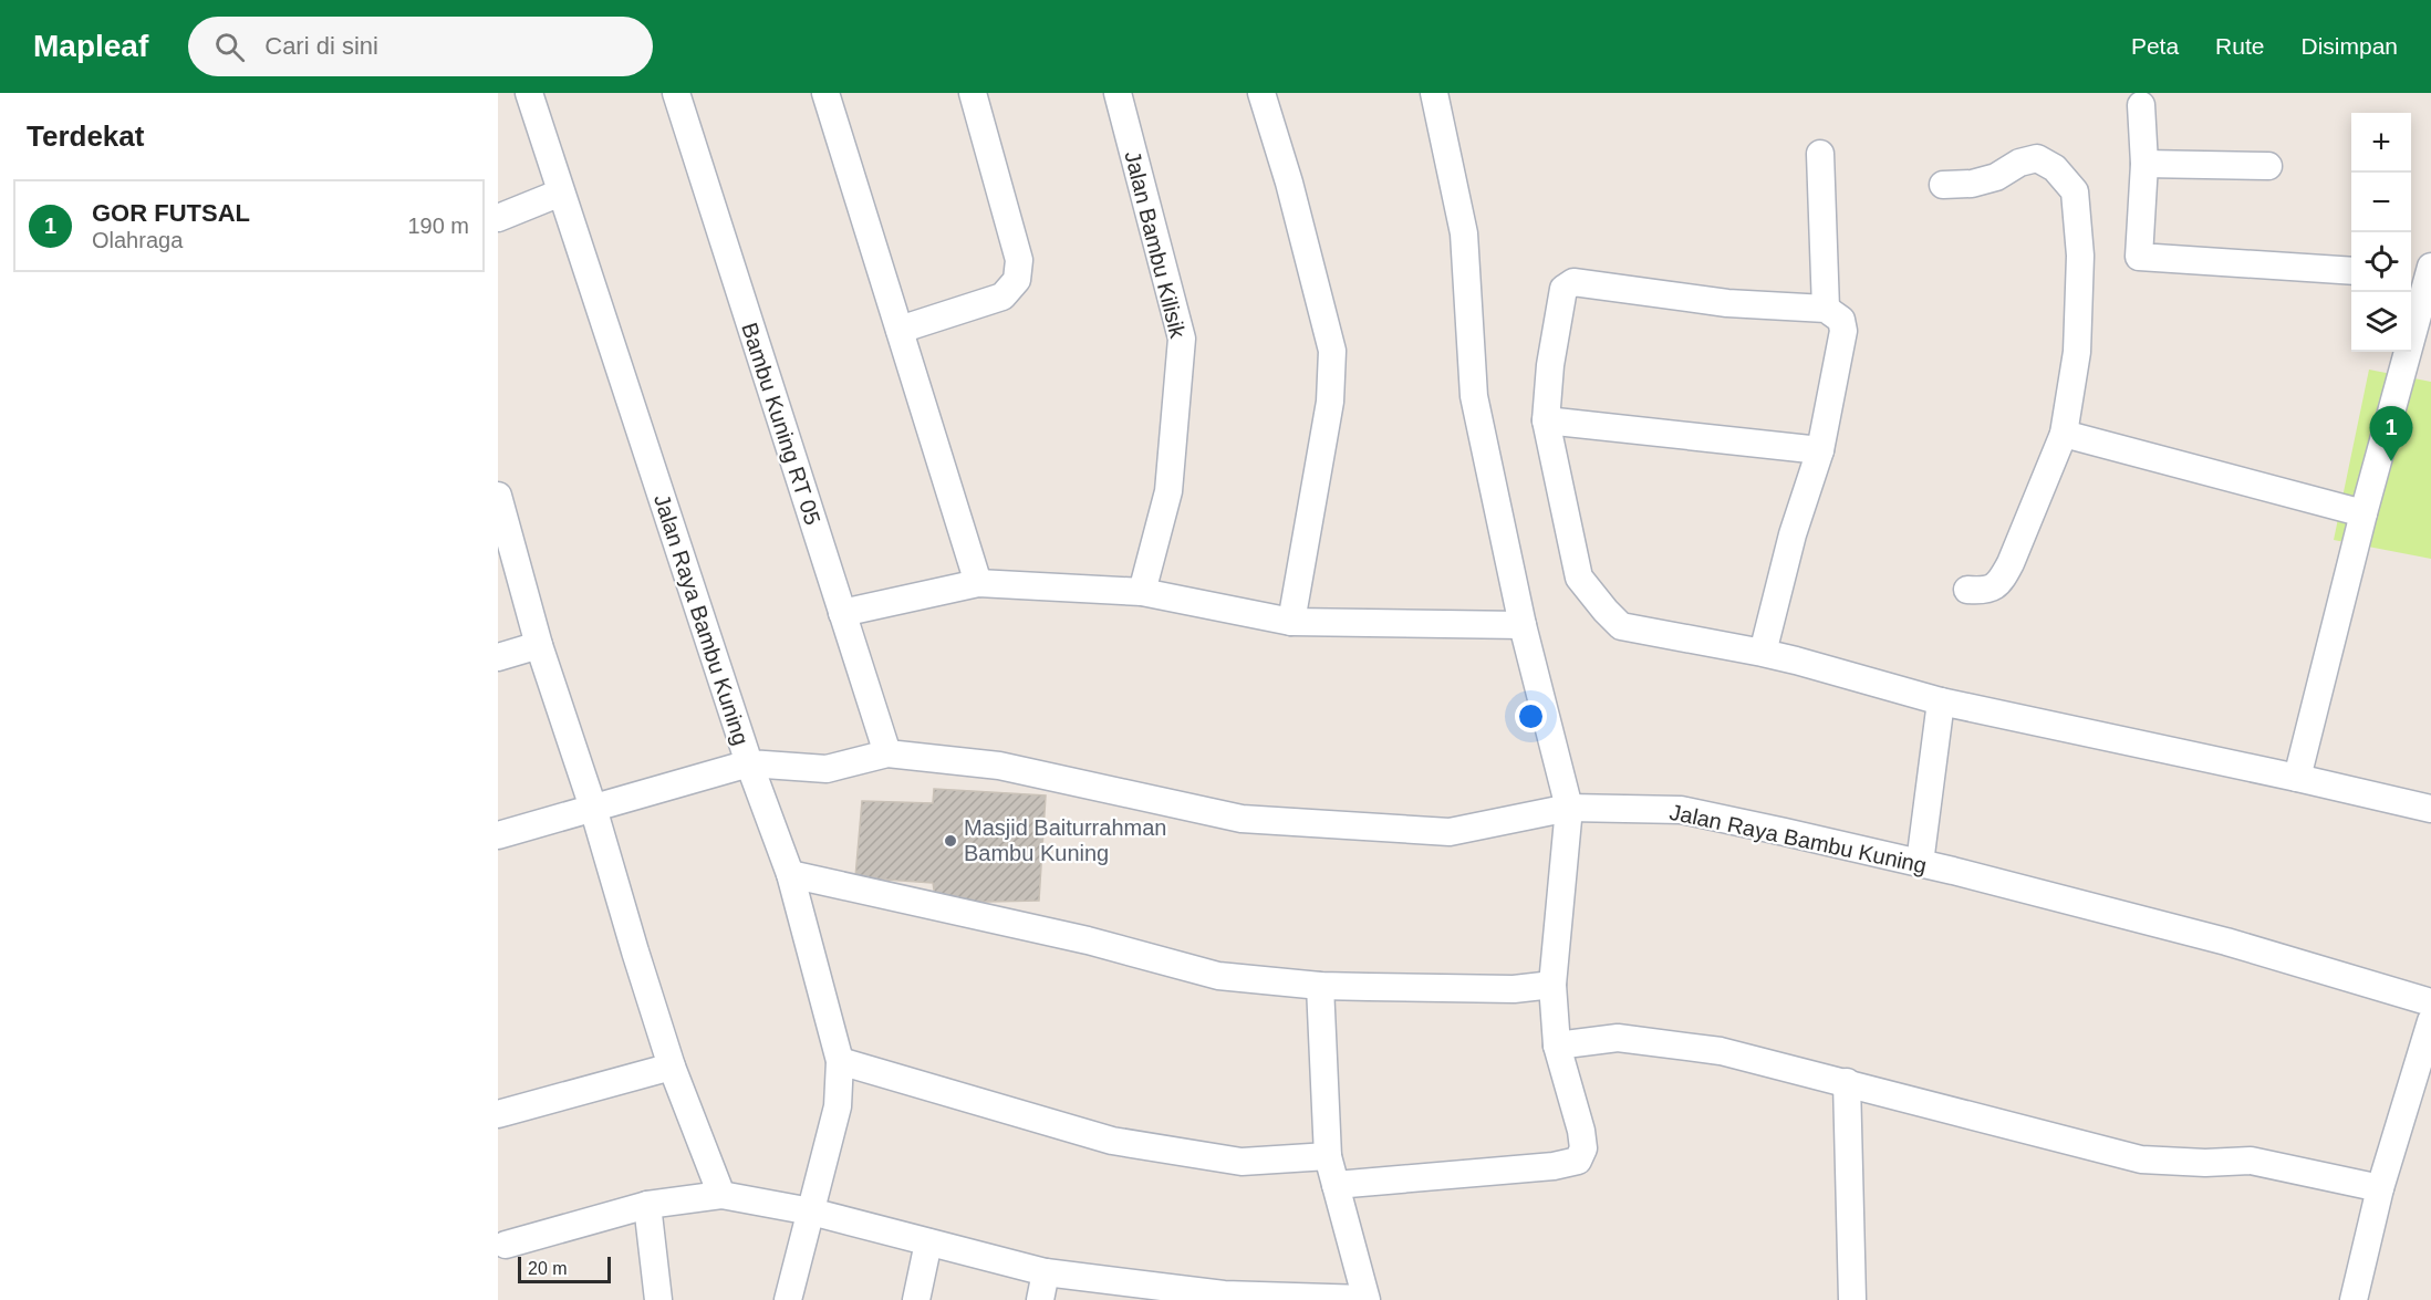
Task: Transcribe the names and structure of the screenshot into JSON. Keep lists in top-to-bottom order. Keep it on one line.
{"streets":{"street":["Jalan Bambu Kilisik","Bambu Kuning RT 05","Jalan Raya Bambu Kuning"]},"crossings":[["Bambu Kuning RT 05","Jalan Raya Bambu Kuning"]],"places":["Masjid Baiturrahman Bambu Kuning"],"scale_bar":"20 m","page":{"header":"Mapleaf","search":"Cari di sini","nav":["Peta","Rute","Disimpan"],"heading":"Terdekat","map_buttons":["+","−"],"list":[{"mark":"1","name":"GOR FUTSAL","note":"Olahraga","value":"190 m"}],"pins":"1","scale":"20 m"}}
